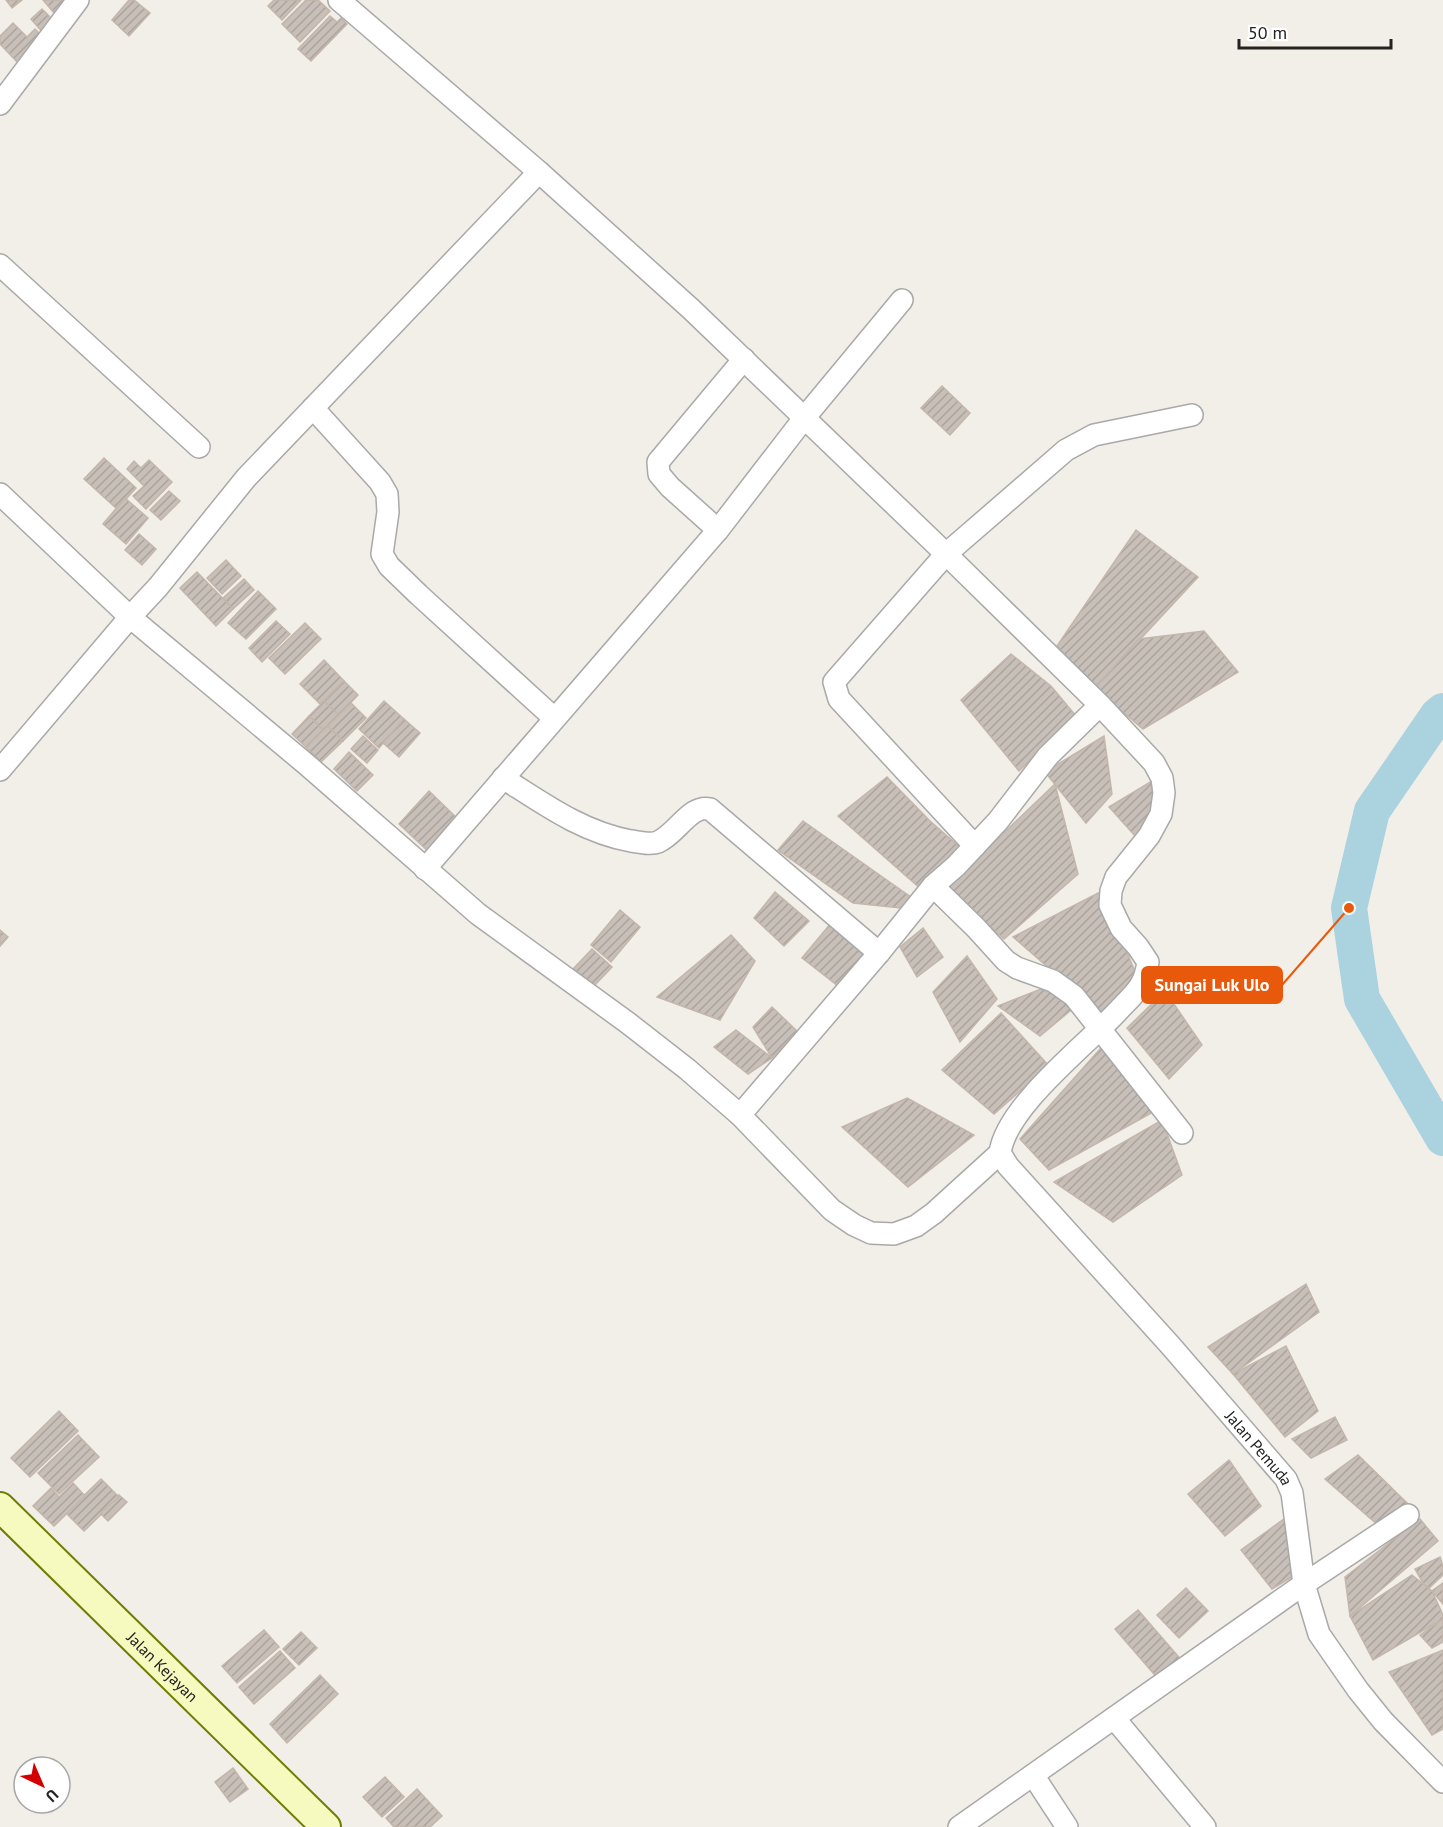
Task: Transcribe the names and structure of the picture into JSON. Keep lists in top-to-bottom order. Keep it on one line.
{"streets":{"main road":["Jalan Kejayan"],"street":["Jalan Pemuda"]},"places":["Sungai Luk Ulo"],"scale_bar":"50 m","north":"bottom right"}
